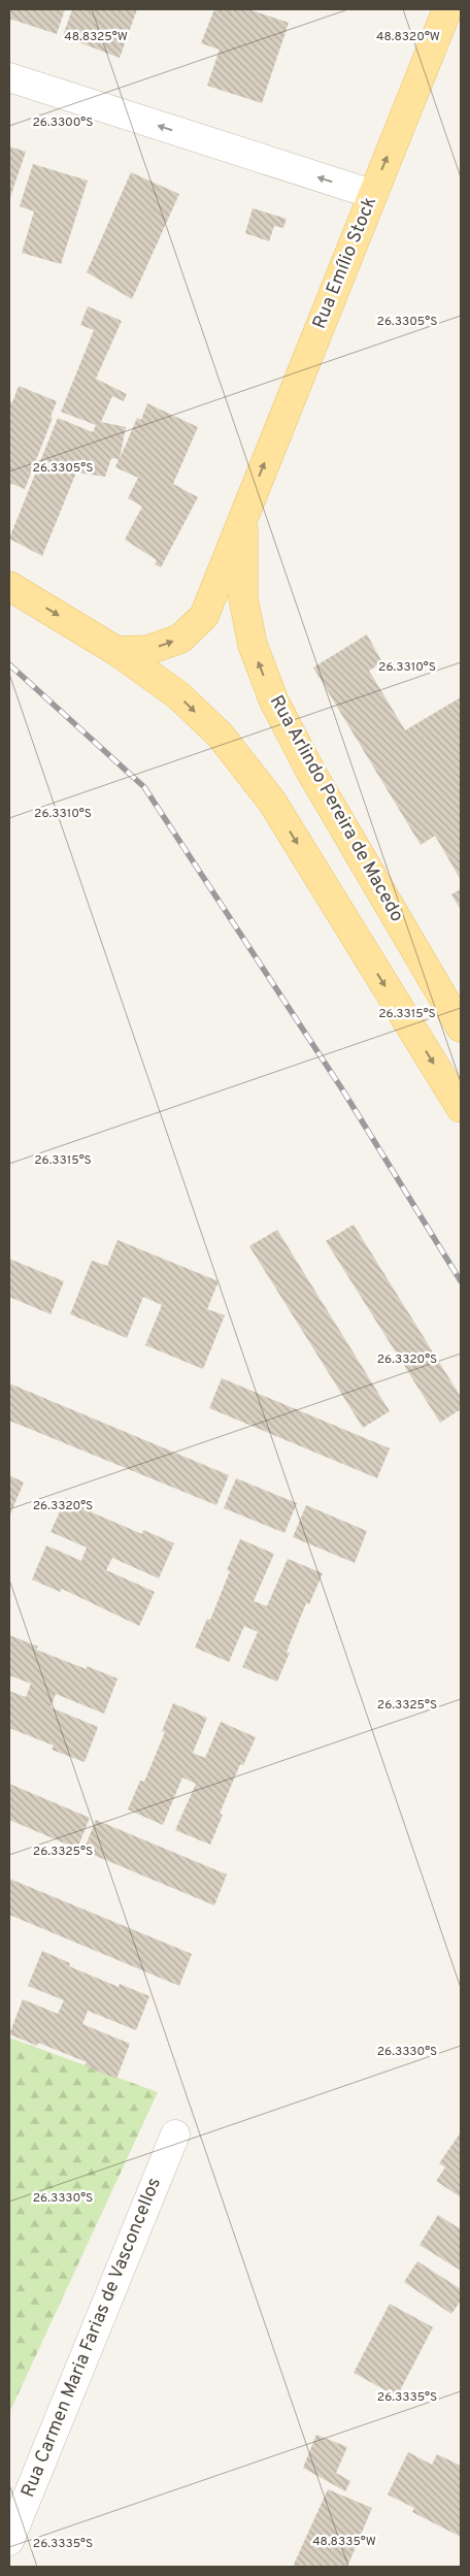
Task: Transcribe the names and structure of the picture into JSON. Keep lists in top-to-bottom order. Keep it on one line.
{"streets":{"main road":["Rua Emílio Stock","Rua Arlindo Pereira de Macedo"],"street":["Rua Carmen Maria Farias de Vasconcellos"]},"crossings":[["Rua Emílio Stock","Rua Arlindo Pereira de Macedo"]],"one_way":["Rua Emílio Stock"],"coordinates":["48.8320°W","48.8325°W","26.3300°S","26.3305°S","26.3310°S","26.3315°S","26.3320°S","26.3325°S","26.3330°S","26.3335°S","48.8335°W"]}
